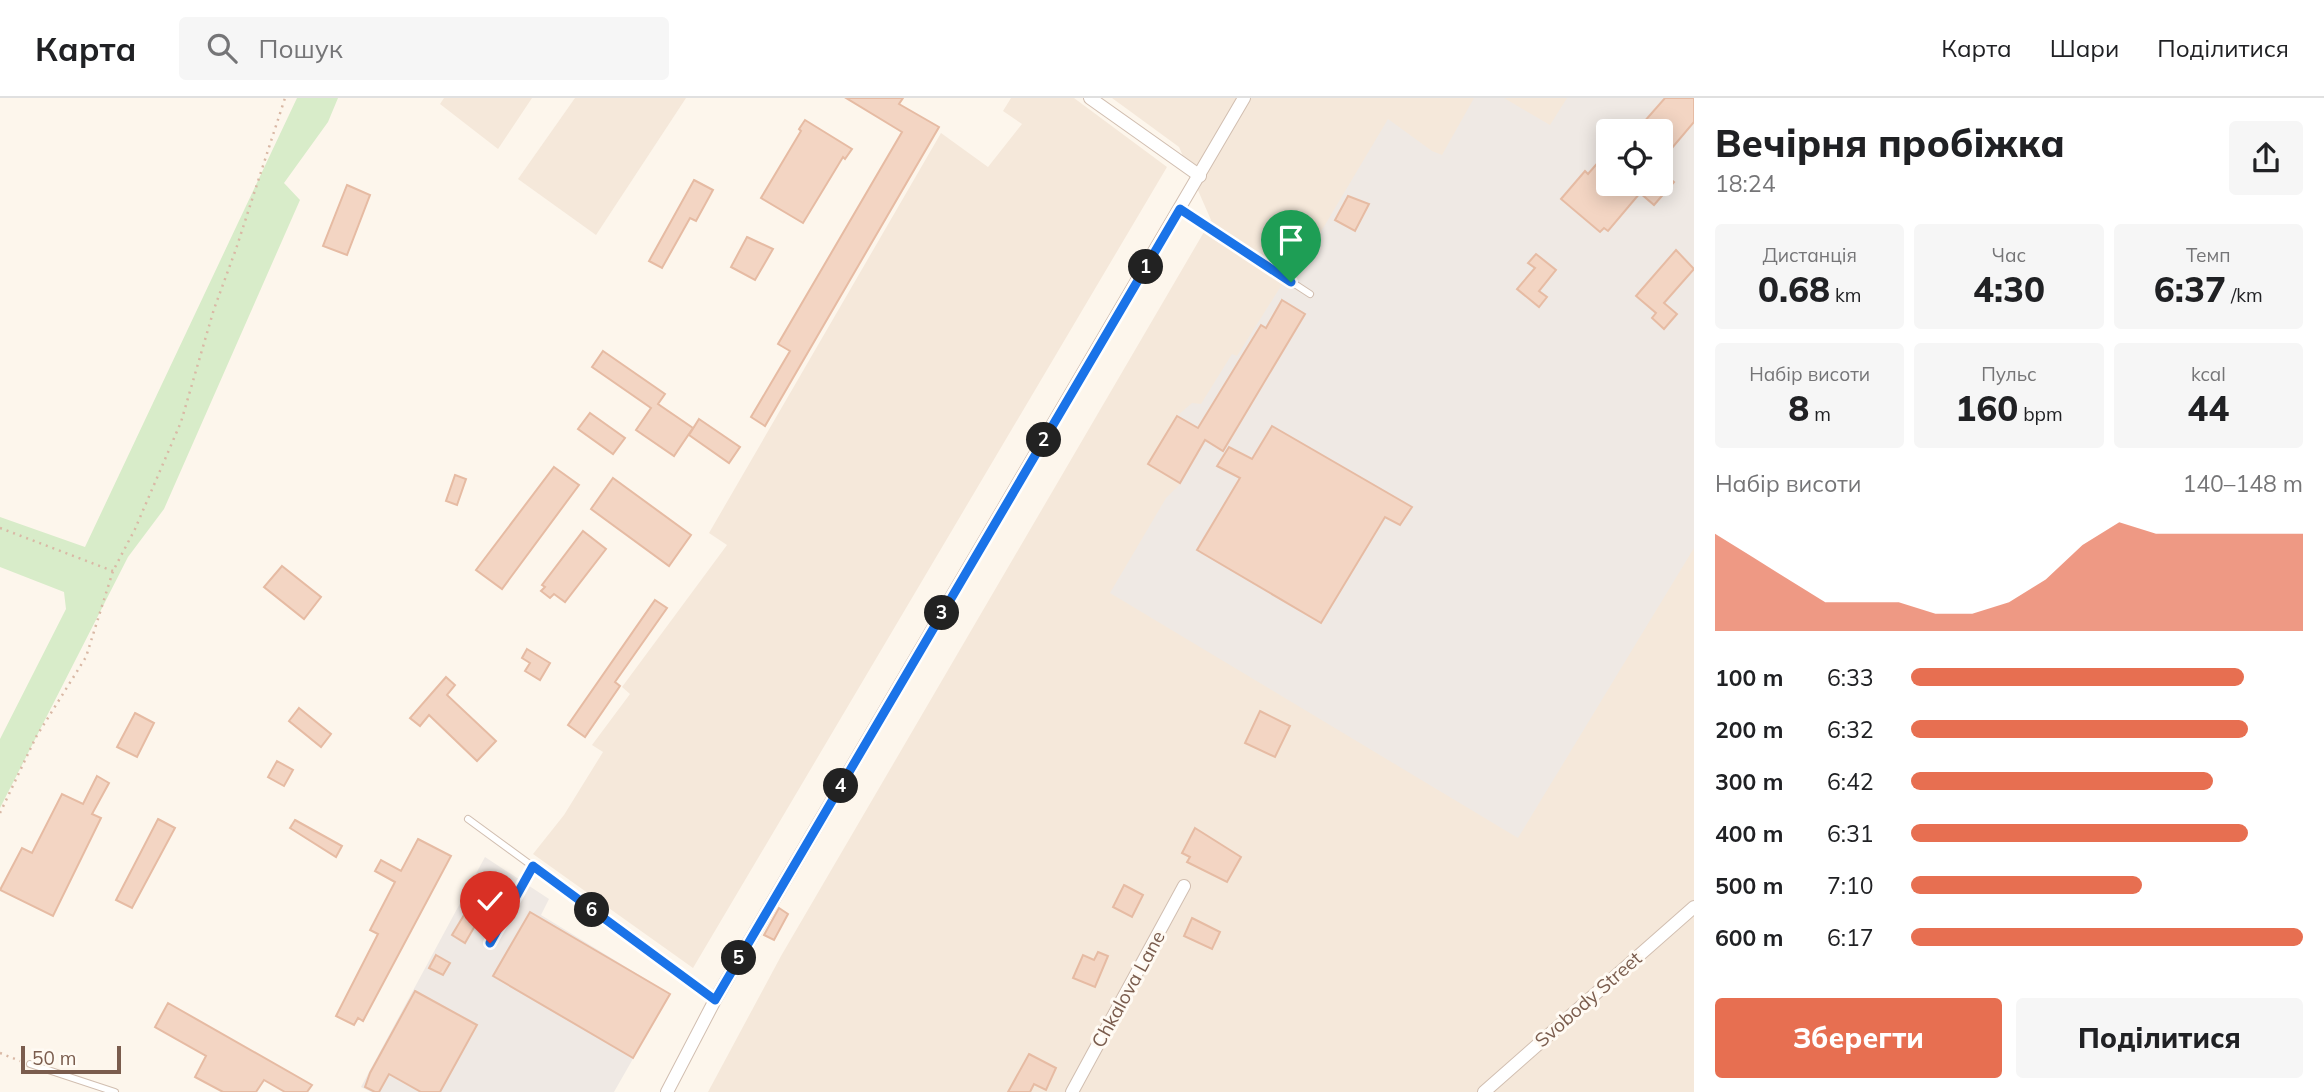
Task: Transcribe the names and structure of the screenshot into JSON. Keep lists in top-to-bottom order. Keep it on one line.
{"streets":{"street":["Chkalova Lane","Svobody Street"]},"scale_bar":"50 m","page":{"header":"Карта","search":"Пошук","nav":["Карта","Шари","Поділитися"],"heading":["Вечірня пробіжка","18:24"],"stats":[["Дистанція","0.68 km"],["Час","4:30"],["Темп","6:37 /km"],["Набір висоти","8 m"],["Пульс","160 bpm"],["kcal","44"]],"pins":["1","2","3","4","6","5"],"chart":["Набір висоти","140–148 m"],"list":[{"name":"100 m","note":"6:33"},{"name":"200 m","note":"6:32"},{"name":"300 m","note":"6:42"},{"name":"400 m","note":"6:31"},{"name":"500 m","note":"7:10"},{"name":"600 m","note":"6:17"}],"buttons":["Зберегти","Поділитися"],"scale":"50 m"}}
